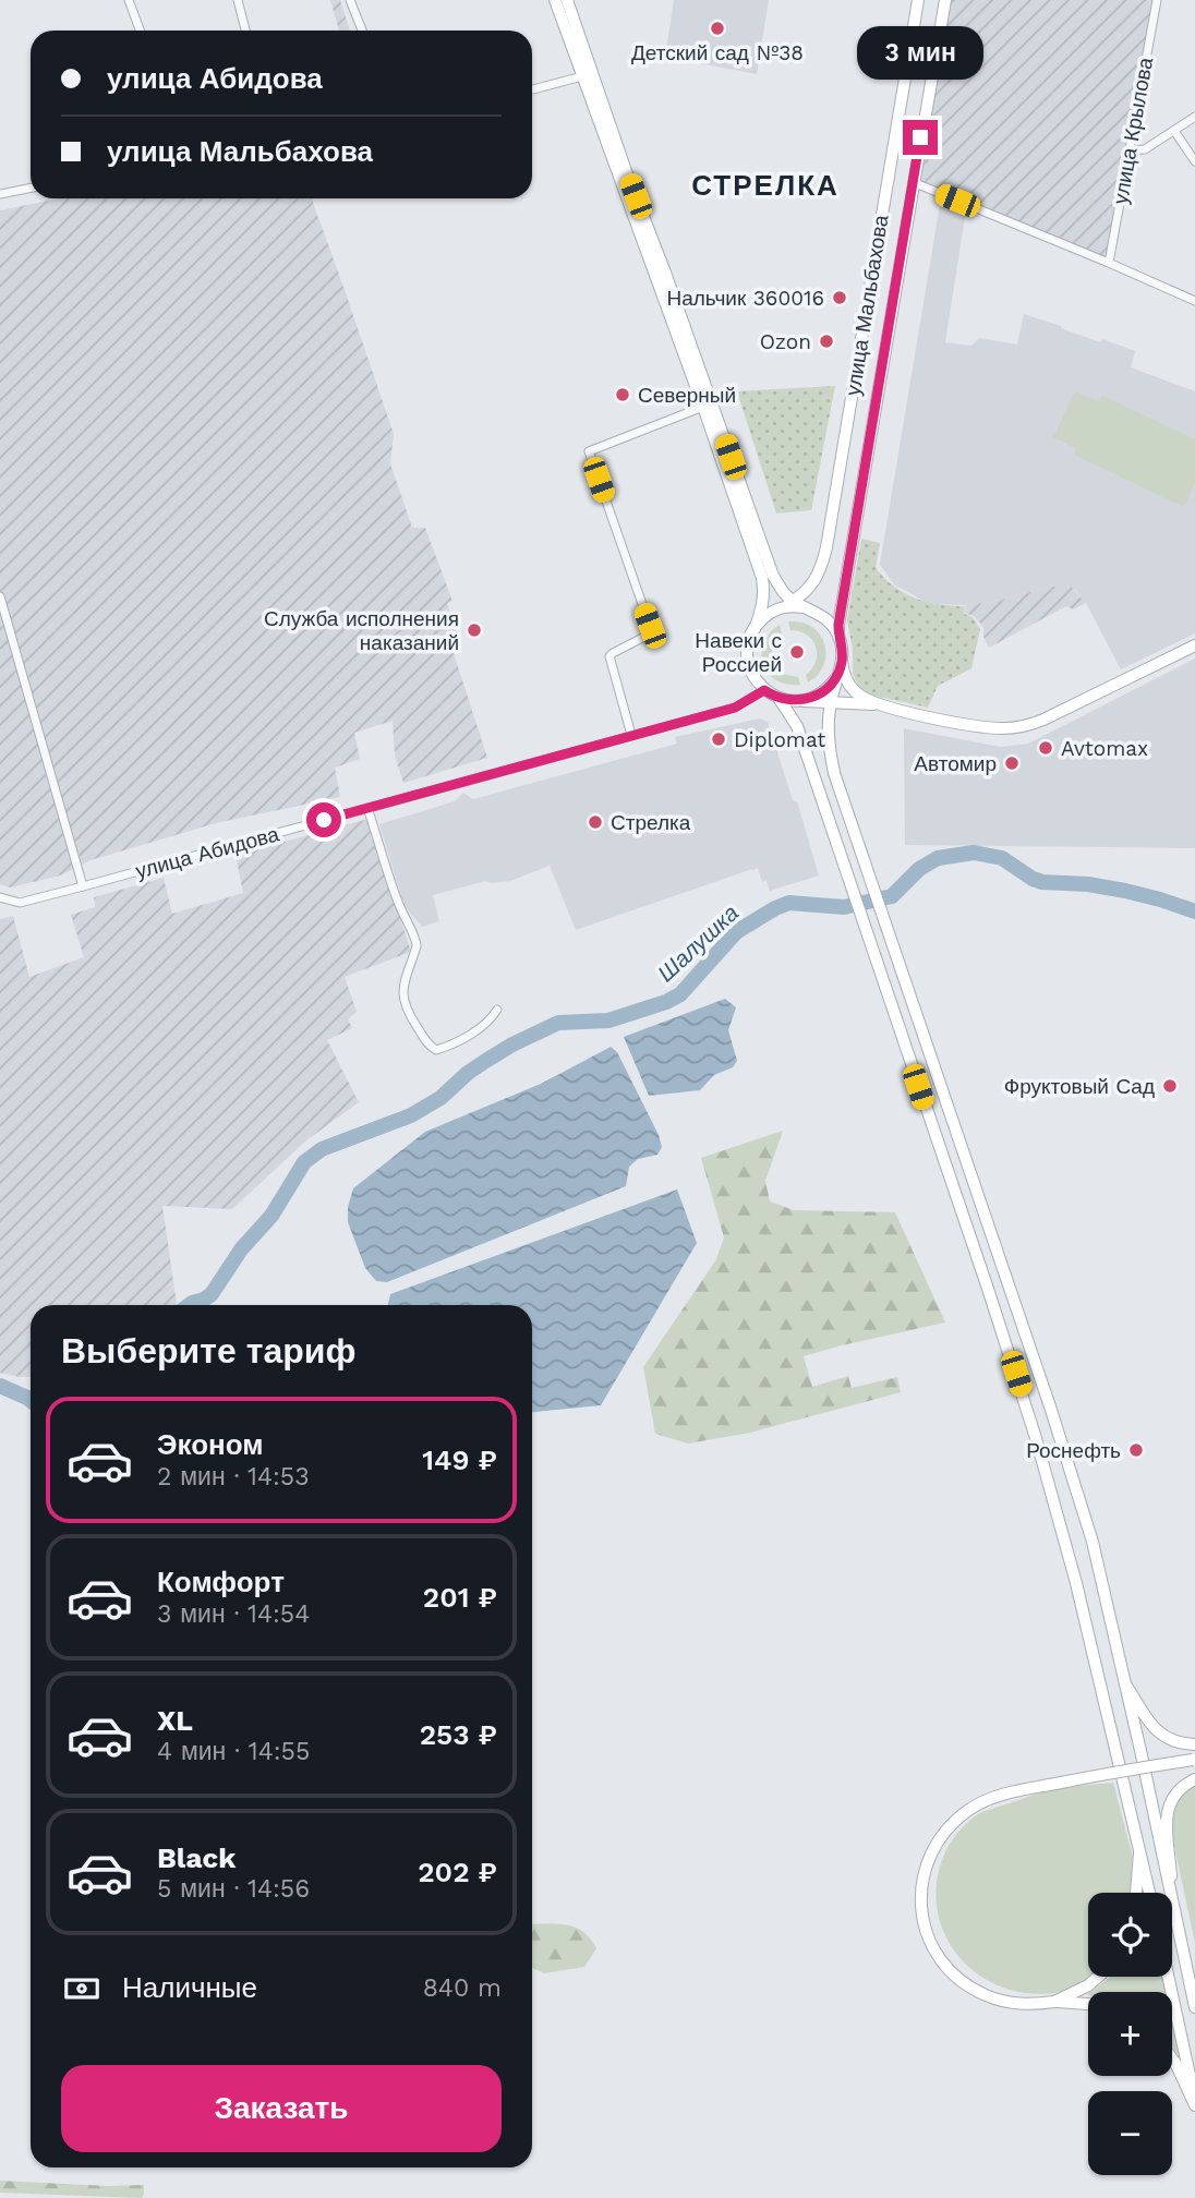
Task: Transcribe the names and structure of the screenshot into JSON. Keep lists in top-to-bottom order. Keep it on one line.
{"streets":{"main road":["улица Мальбахова"],"street":["улица Крылова","улица Абидова"]},"crossings":[["улица Мальбахова","улица Абидова"]],"districts":["СТРЕЛКА"],"water":["Шалушка"],"places":["Детский сад №38","Нальчик 360016","Ozon","Северный","Служба исполнения наказаний","Навеки с Россией","Diplomat","Avtomax","Автомир","Стрелка","Фруктовый Сад","Роснефть"],"page":{"bubble":"3 мин","banner":["улица Абидова","улица Мальбахова"],"heading":"Выберите тариф","list":[{"name":"Эконом","note":"2 мин · 14:53","value":"149 ₽"},{"name":"Комфорт","note":"3 мин · 14:54","value":"201 ₽"},{"name":"XL","note":"4 мин · 14:55","value":"253 ₽"},{"name":"Black","note":"5 мин · 14:56","value":"202 ₽"}],"map_buttons":["+","−"],"pay":["Наличные","840 m"],"buttons":"Заказать"}}
